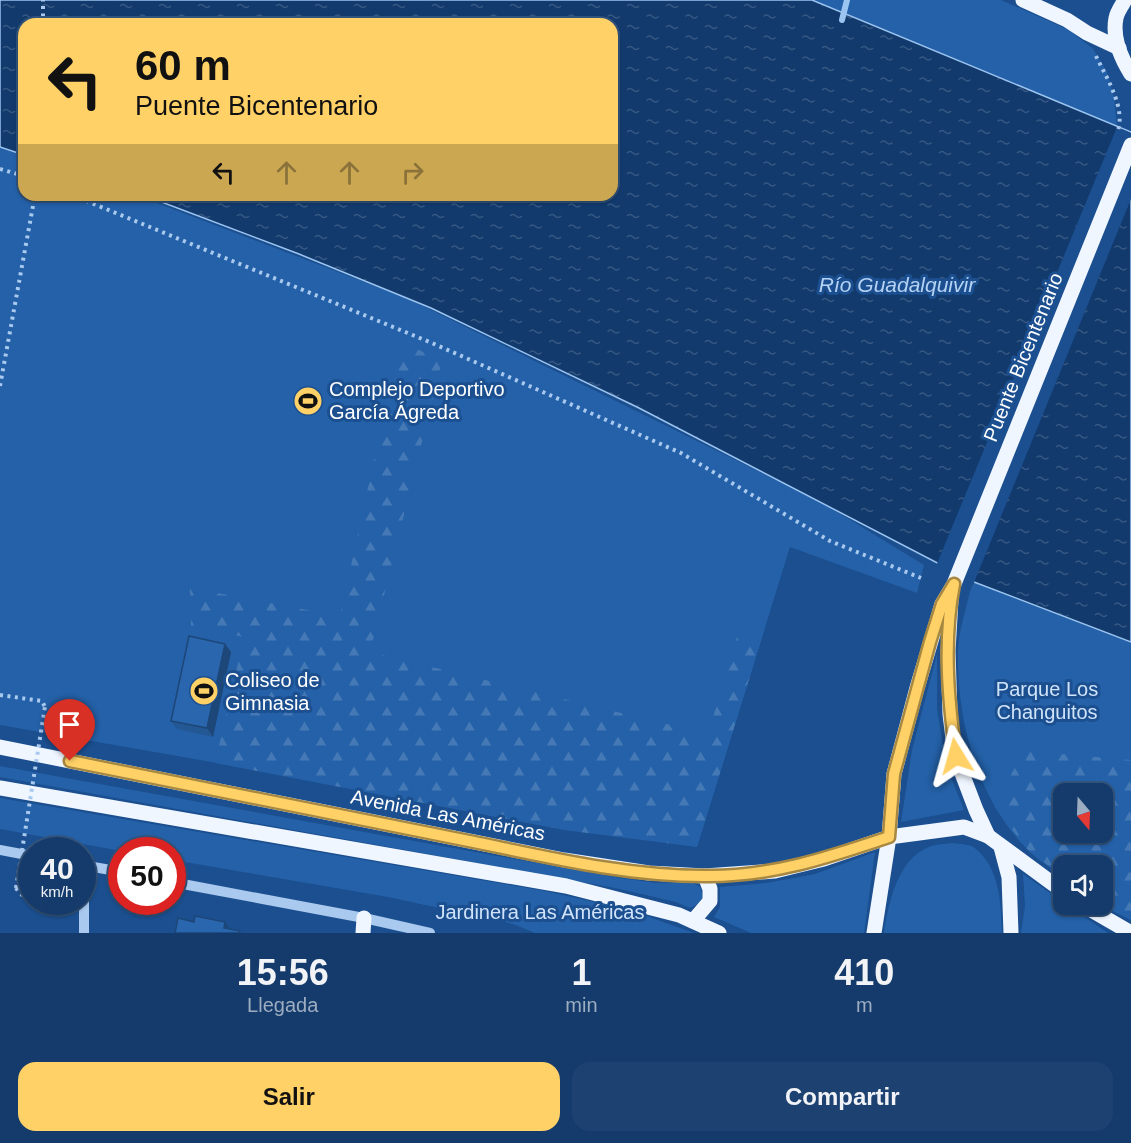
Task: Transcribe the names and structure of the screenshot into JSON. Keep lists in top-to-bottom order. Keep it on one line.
{"streets":{"main road":["Puente Bicentenario","Avenida Las Américas"]},"crossings":[["Puente Bicentenario","Avenida Las Américas"]],"water":["Río Guadalquivir"],"parks":["Parque Los Changuitos","Jardinera Las Américas"],"places":{"sports":["Complejo Deportivo García Ágreda","Coliseo de Gimnasia"]},"north":"bottom","page":{"turn":["60 m","Puente Bicentenario"],"speed":"40 km/h","limit":"50","eta":["15:56","Llegada","1","min","410","m"],"buttons":["Salir","Compartir"]}}
